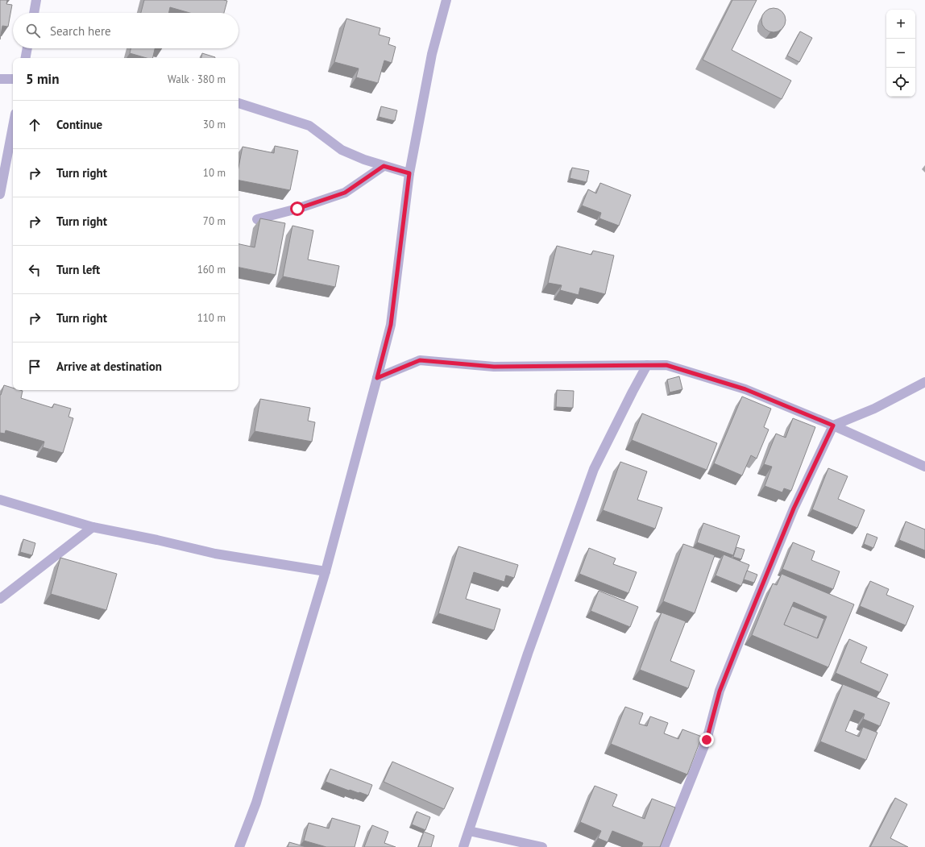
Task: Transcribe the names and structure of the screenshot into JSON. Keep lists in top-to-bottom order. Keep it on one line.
{"page":{"map_buttons":["+","−"],"search":"Search here","heading":["5 min","Walk · 380 m"],"list":[["Continue","30 m"],["Turn right","10 m"],["Turn right","70 m"],["Turn left","160 m"],["Turn right","110 m"],"Arrive at destination"]}}
